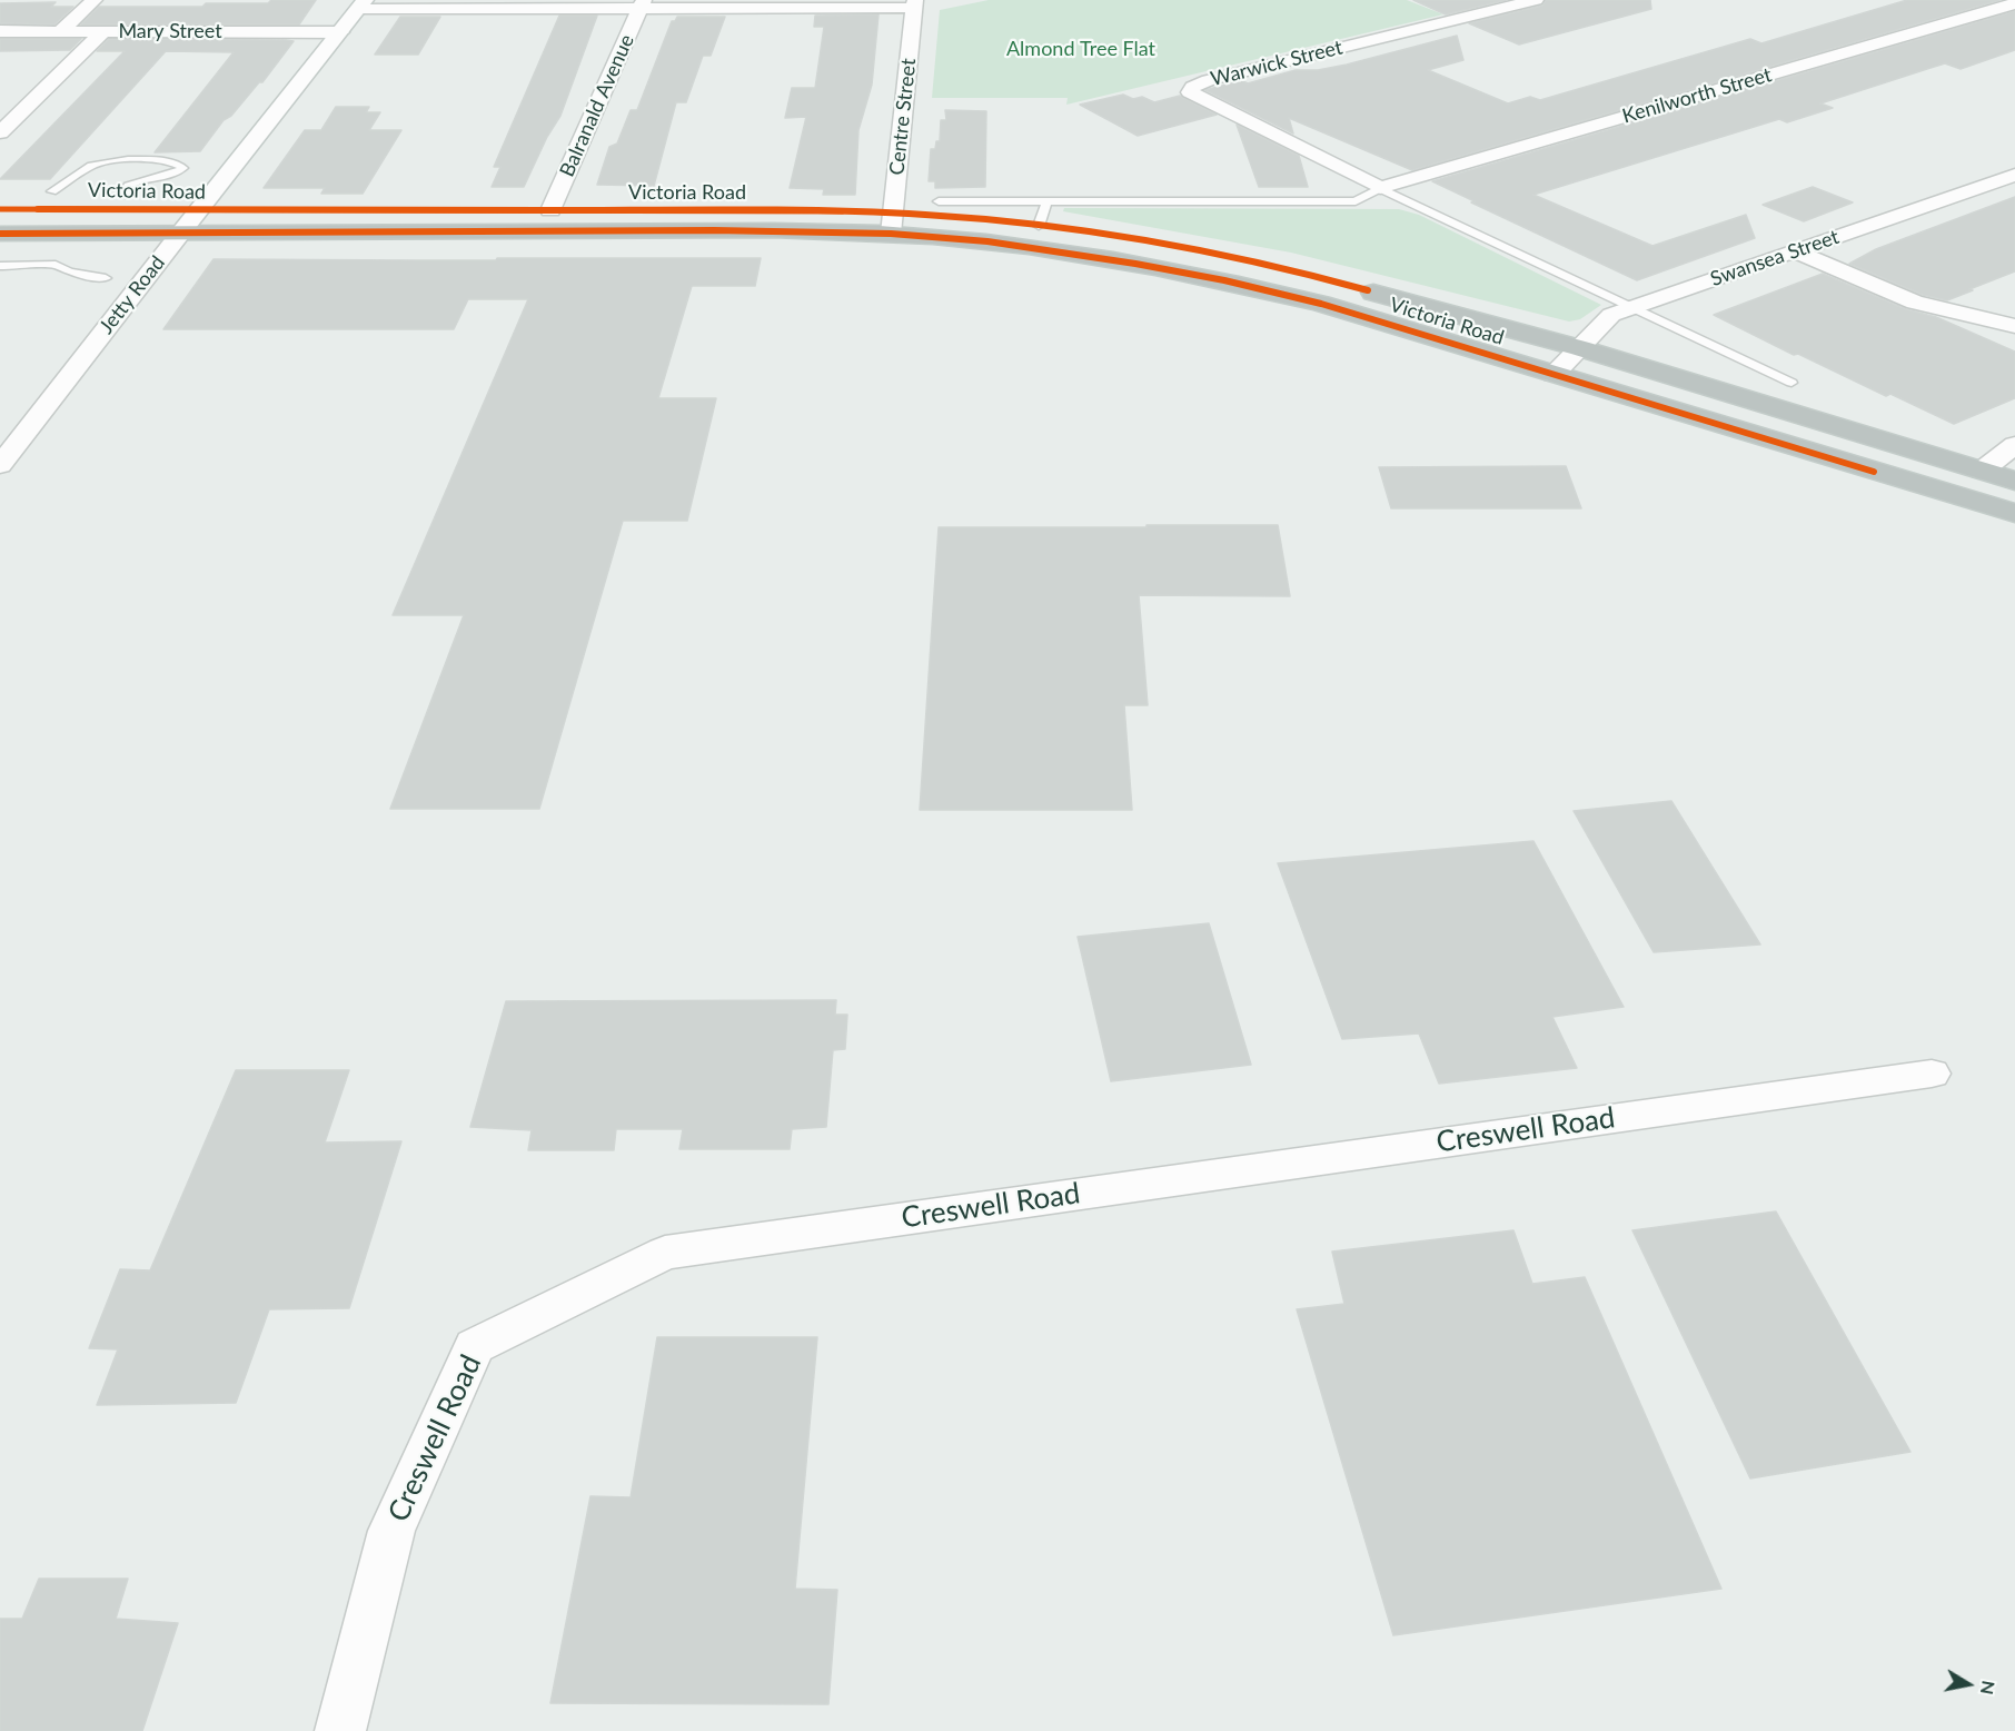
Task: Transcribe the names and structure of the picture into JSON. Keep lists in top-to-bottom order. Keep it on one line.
{"streets":{"highway":["Victoria Road"],"street":["Mary Street","Warwick Street","Kenilworth Street","Balranald Avenue","Centre Street","Swansea Street","Jetty Road","Creswell Road"]},"crossings":[["Mary Street","Jetty Road"],["Warwick Street","Kenilworth Street"],["Balranald Avenue","Victoria Road"],["Centre Street","Victoria Road"],["Victoria Road","Swansea Street"],["Victoria Road","Jetty Road"]],"parks":["Almond Tree Flat"],"north":"right"}
